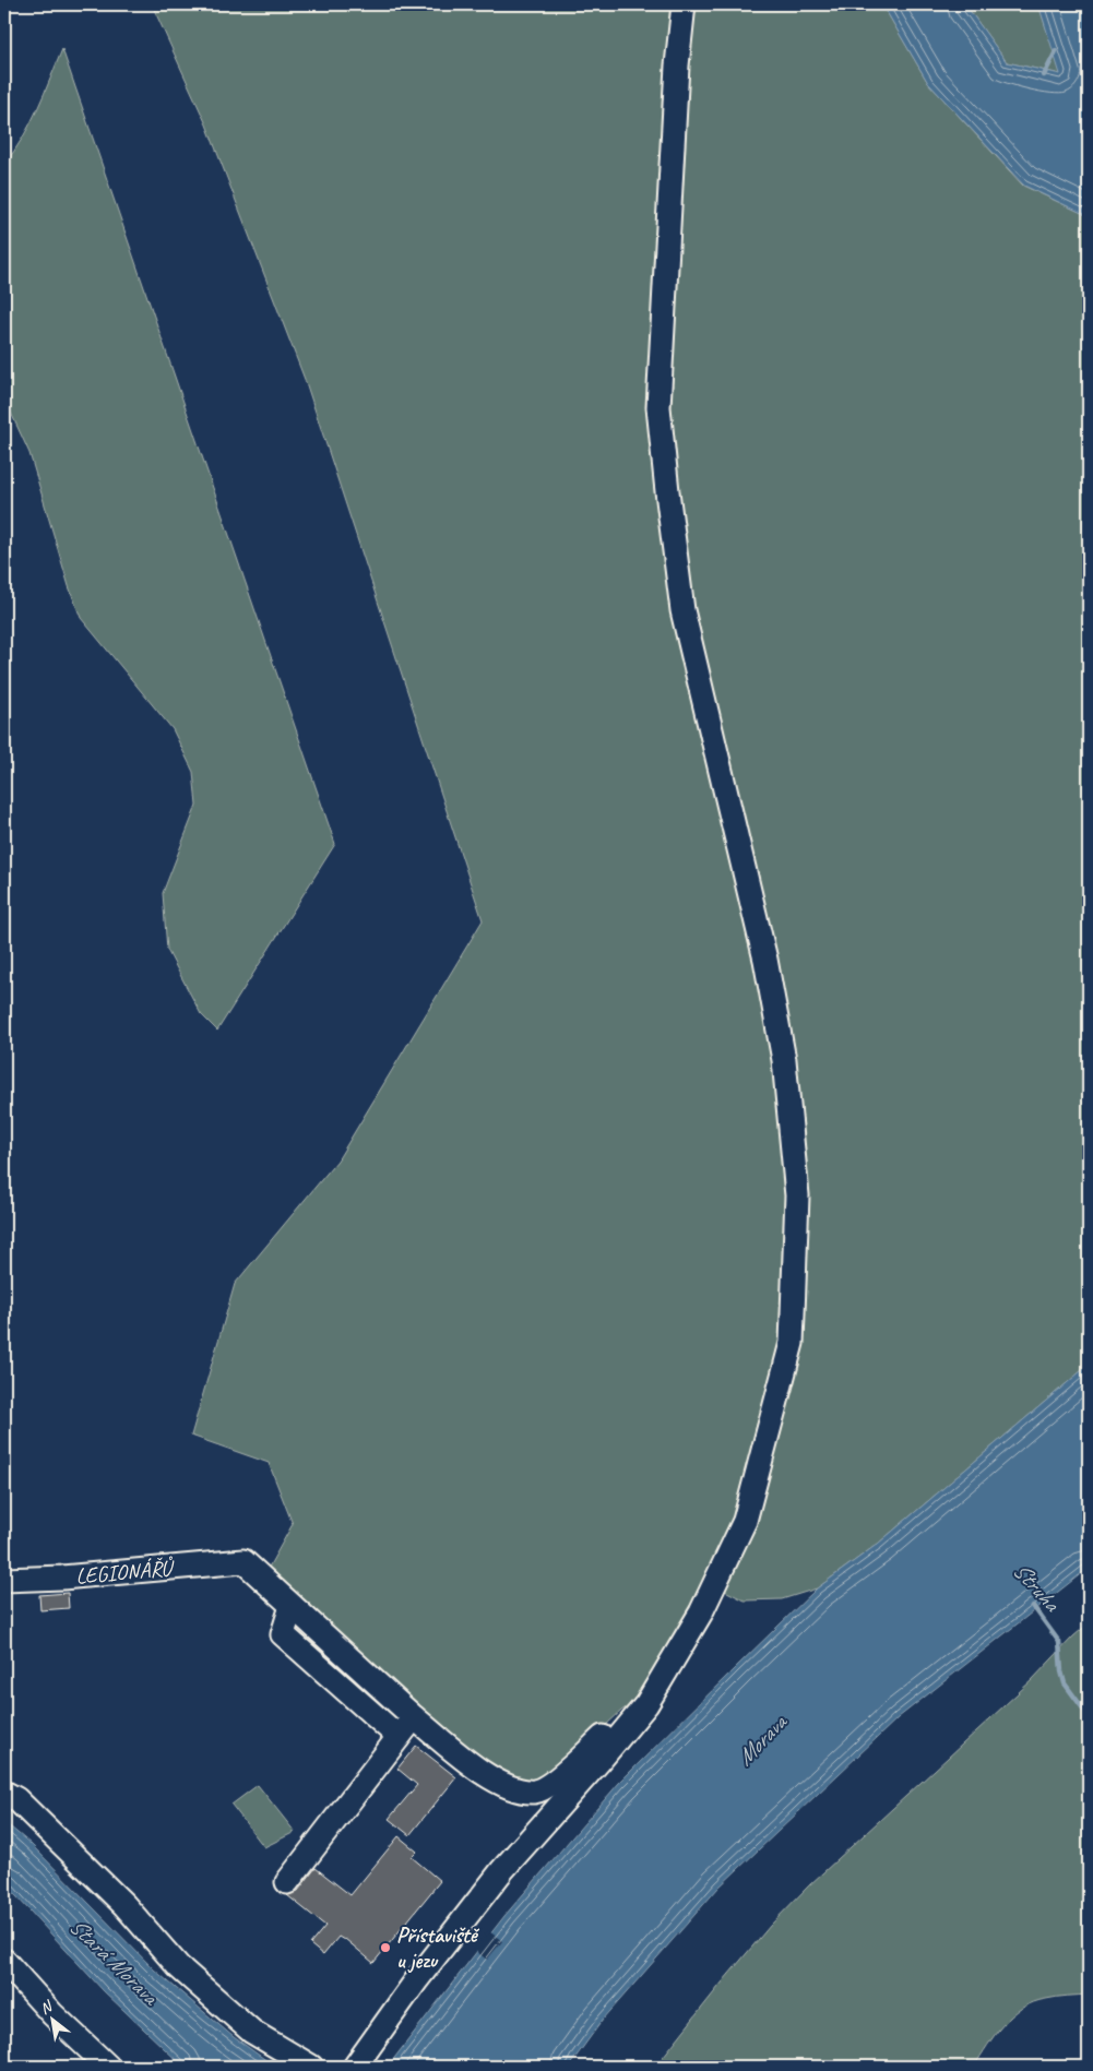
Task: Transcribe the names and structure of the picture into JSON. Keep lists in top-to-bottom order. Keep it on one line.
{"streets":{"street":["LEGIONÁŘŮ"]},"water":["Struha","Morava","Stará Morava"],"places":["Přístaviště u jezu"],"north":"top left"}
